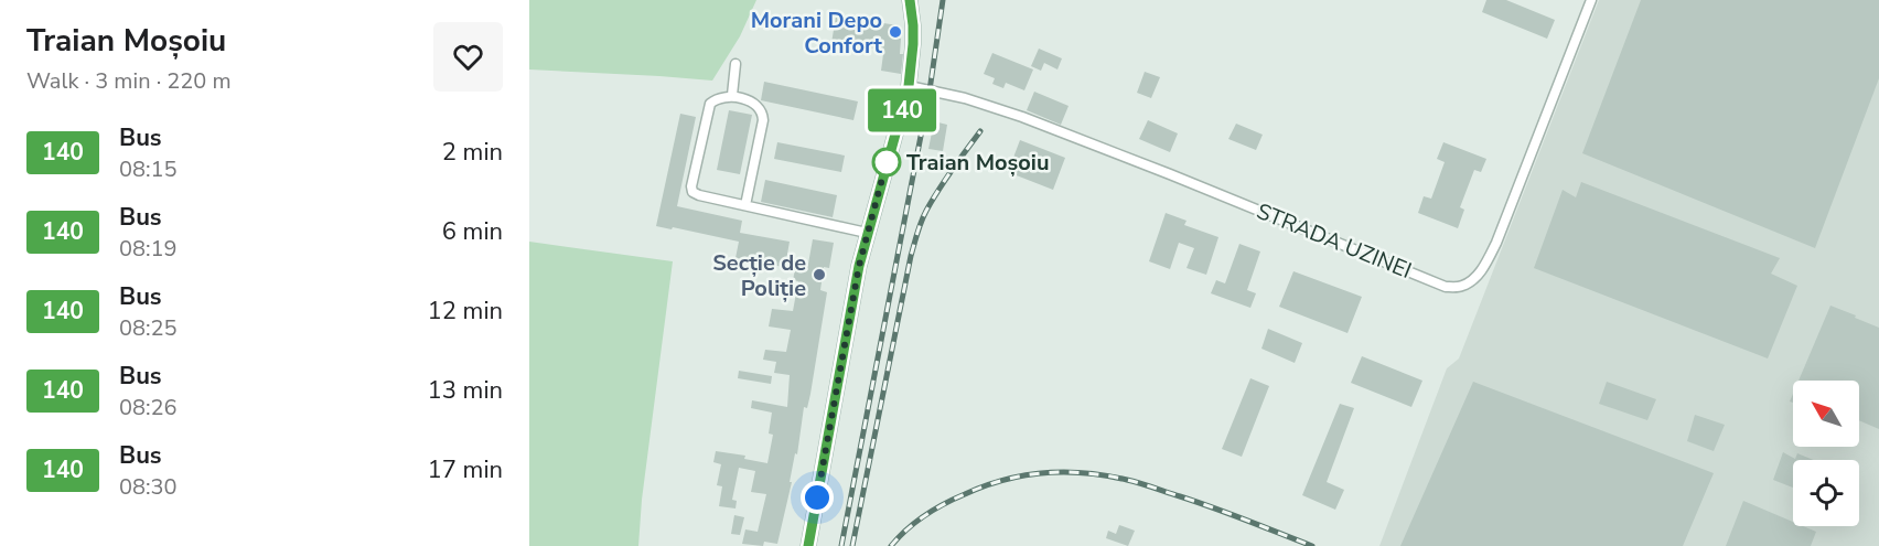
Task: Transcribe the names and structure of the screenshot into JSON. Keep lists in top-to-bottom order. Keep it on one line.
{"streets":{"street":["STRADA UZINEI"]},"places":["Morani Depo Confort","Traian Moșoiu","Secție de Poliție"],"lines":["bus line 140"],"north":"top left","page":{"heading":["Traian Moșoiu","Walk · 3 min · 220 m"],"on_map":"140","list":[{"mark":"140","name":"Bus","note":"08:15","value":"2 min"},{"mark":"140","name":"Bus","note":"08:19","value":"6 min"},{"mark":"140","name":"Bus","note":"08:25","value":"12 min"},{"mark":"140","name":"Bus","note":"08:26","value":"13 min"},{"mark":"140","name":"Bus","note":"08:30","value":"17 min"}]}}
